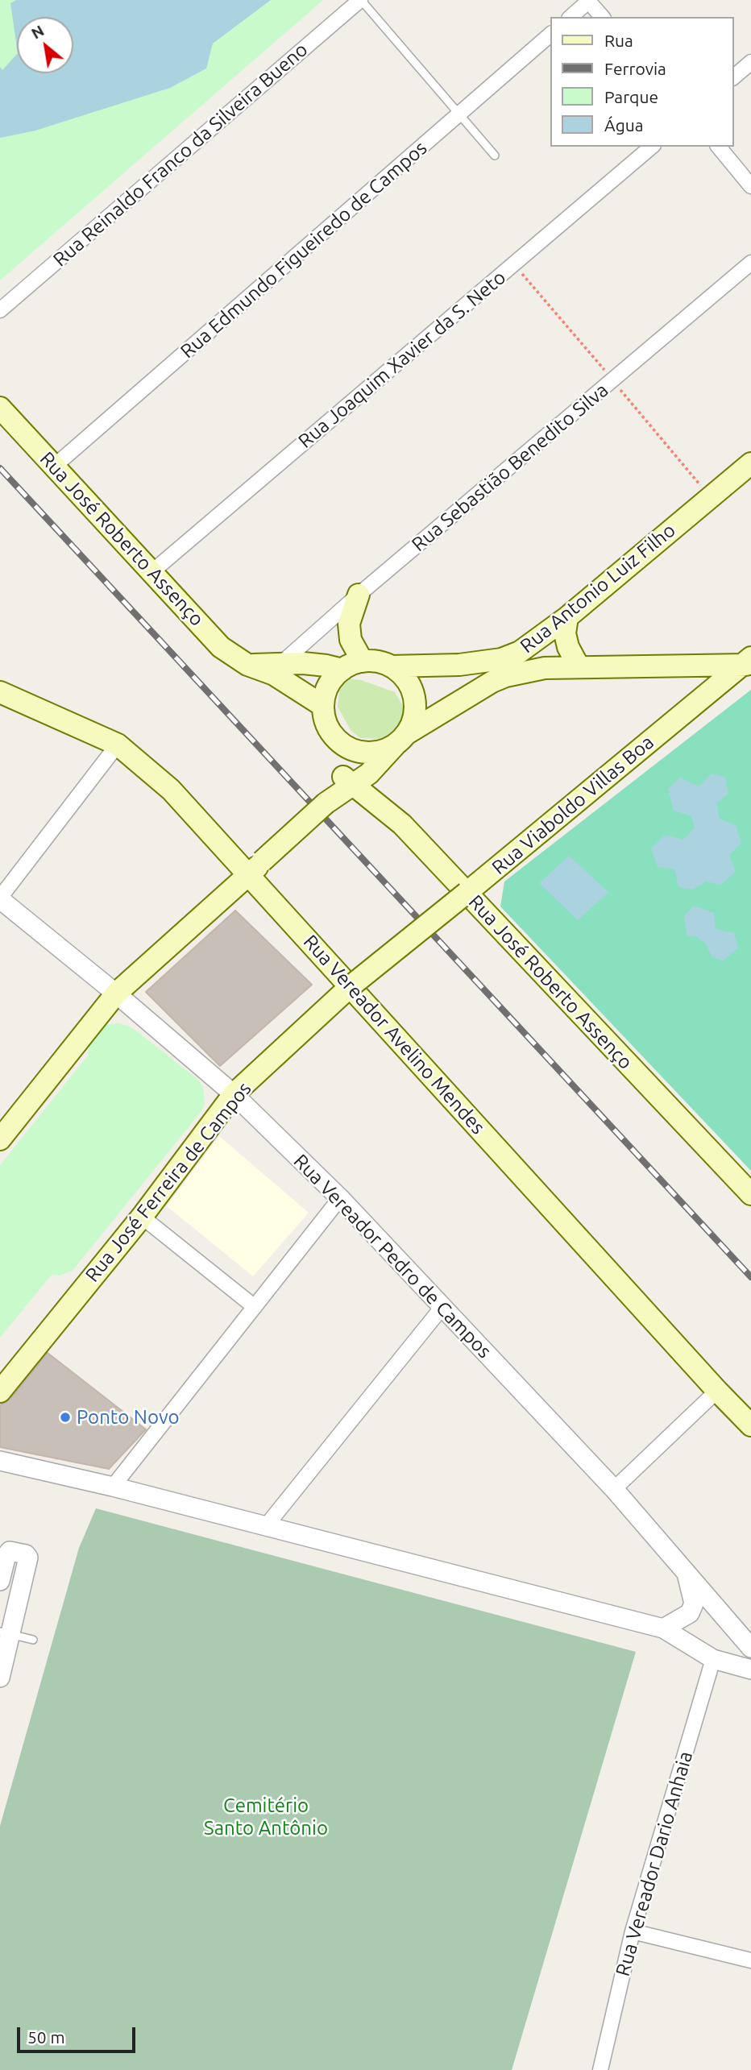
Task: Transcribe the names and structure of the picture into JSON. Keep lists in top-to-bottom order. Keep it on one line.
{"streets":{"main road":["Rua José Roberto Assenço","Rua Antonio Luiz Filho","Rua Viaboldo Villas Boa","Rua Vereador Avelino Mendes","Rua José Ferreira de Campos"],"street":["Rua Reinaldo Franco da Silveira Bueno","Rua Edmundo Figueiredo de Campos","Rua Joaquim Xavier da S. Neto","Rua Sebastião Benedito Silva","Rua Vereador Pedro de Campos","Rua Vereador Dario Anhaia"]},"crossings":[["Rua Edmundo Figueiredo de Campos","Rua José Roberto Assenço"],["Rua Joaquim Xavier da S. Neto","Rua José Roberto Assenço"],["Rua Sebastião Benedito Silva","Rua José Roberto Assenço"],["Rua José Roberto Assenço","Rua Antonio Luiz Filho"],["Rua José Roberto Assenço","Rua Viaboldo Villas Boa"],["Rua Viaboldo Villas Boa","Rua Vereador Avelino Mendes"],["Rua Viaboldo Villas Boa","Rua José Ferreira de Campos"],["Rua Vereador Avelino Mendes","Rua José Ferreira de Campos"],["Rua José Ferreira de Campos","Rua Vereador Pedro de Campos"]],"parks":["Cemitério Santo Antônio"],"places":["Ponto Novo"],"legend":["Rua","Ferrovia","Parque","Água"],"scale_bar":"50 m","north":"top left"}
